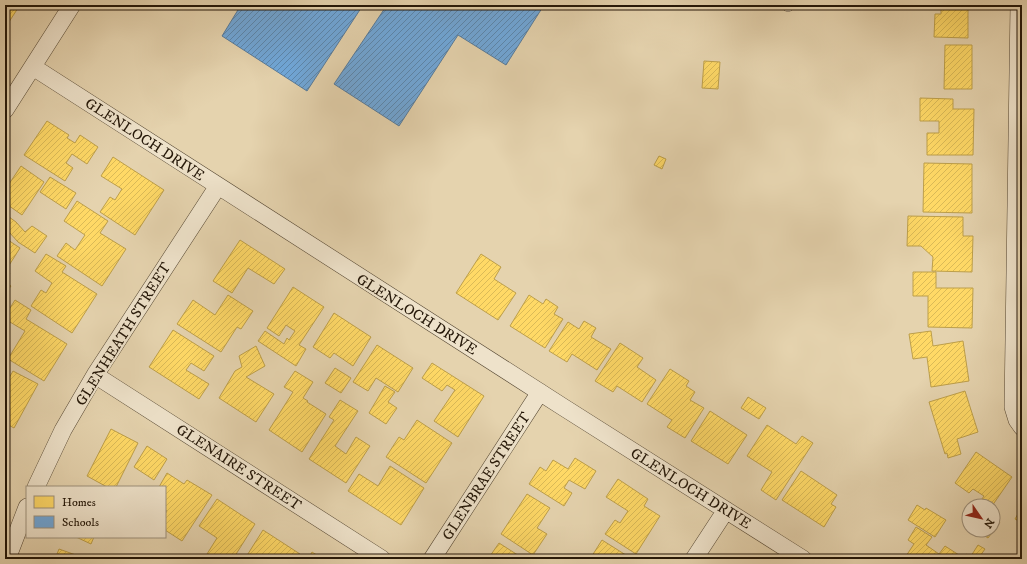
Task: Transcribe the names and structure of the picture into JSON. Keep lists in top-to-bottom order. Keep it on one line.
{"streets":{"street":["GLENLOCH DRIVE","GLENHEATH STREET","GLENAIRE STREET","GLENBRAE STREET"]},"crossings":[["GLENLOCH DRIVE","GLENHEATH STREET"],["GLENLOCH DRIVE","GLENBRAE STREET"],["GLENHEATH STREET","GLENAIRE STREET"]],"legend":["Homes","Schools"],"north":"bottom right"}
